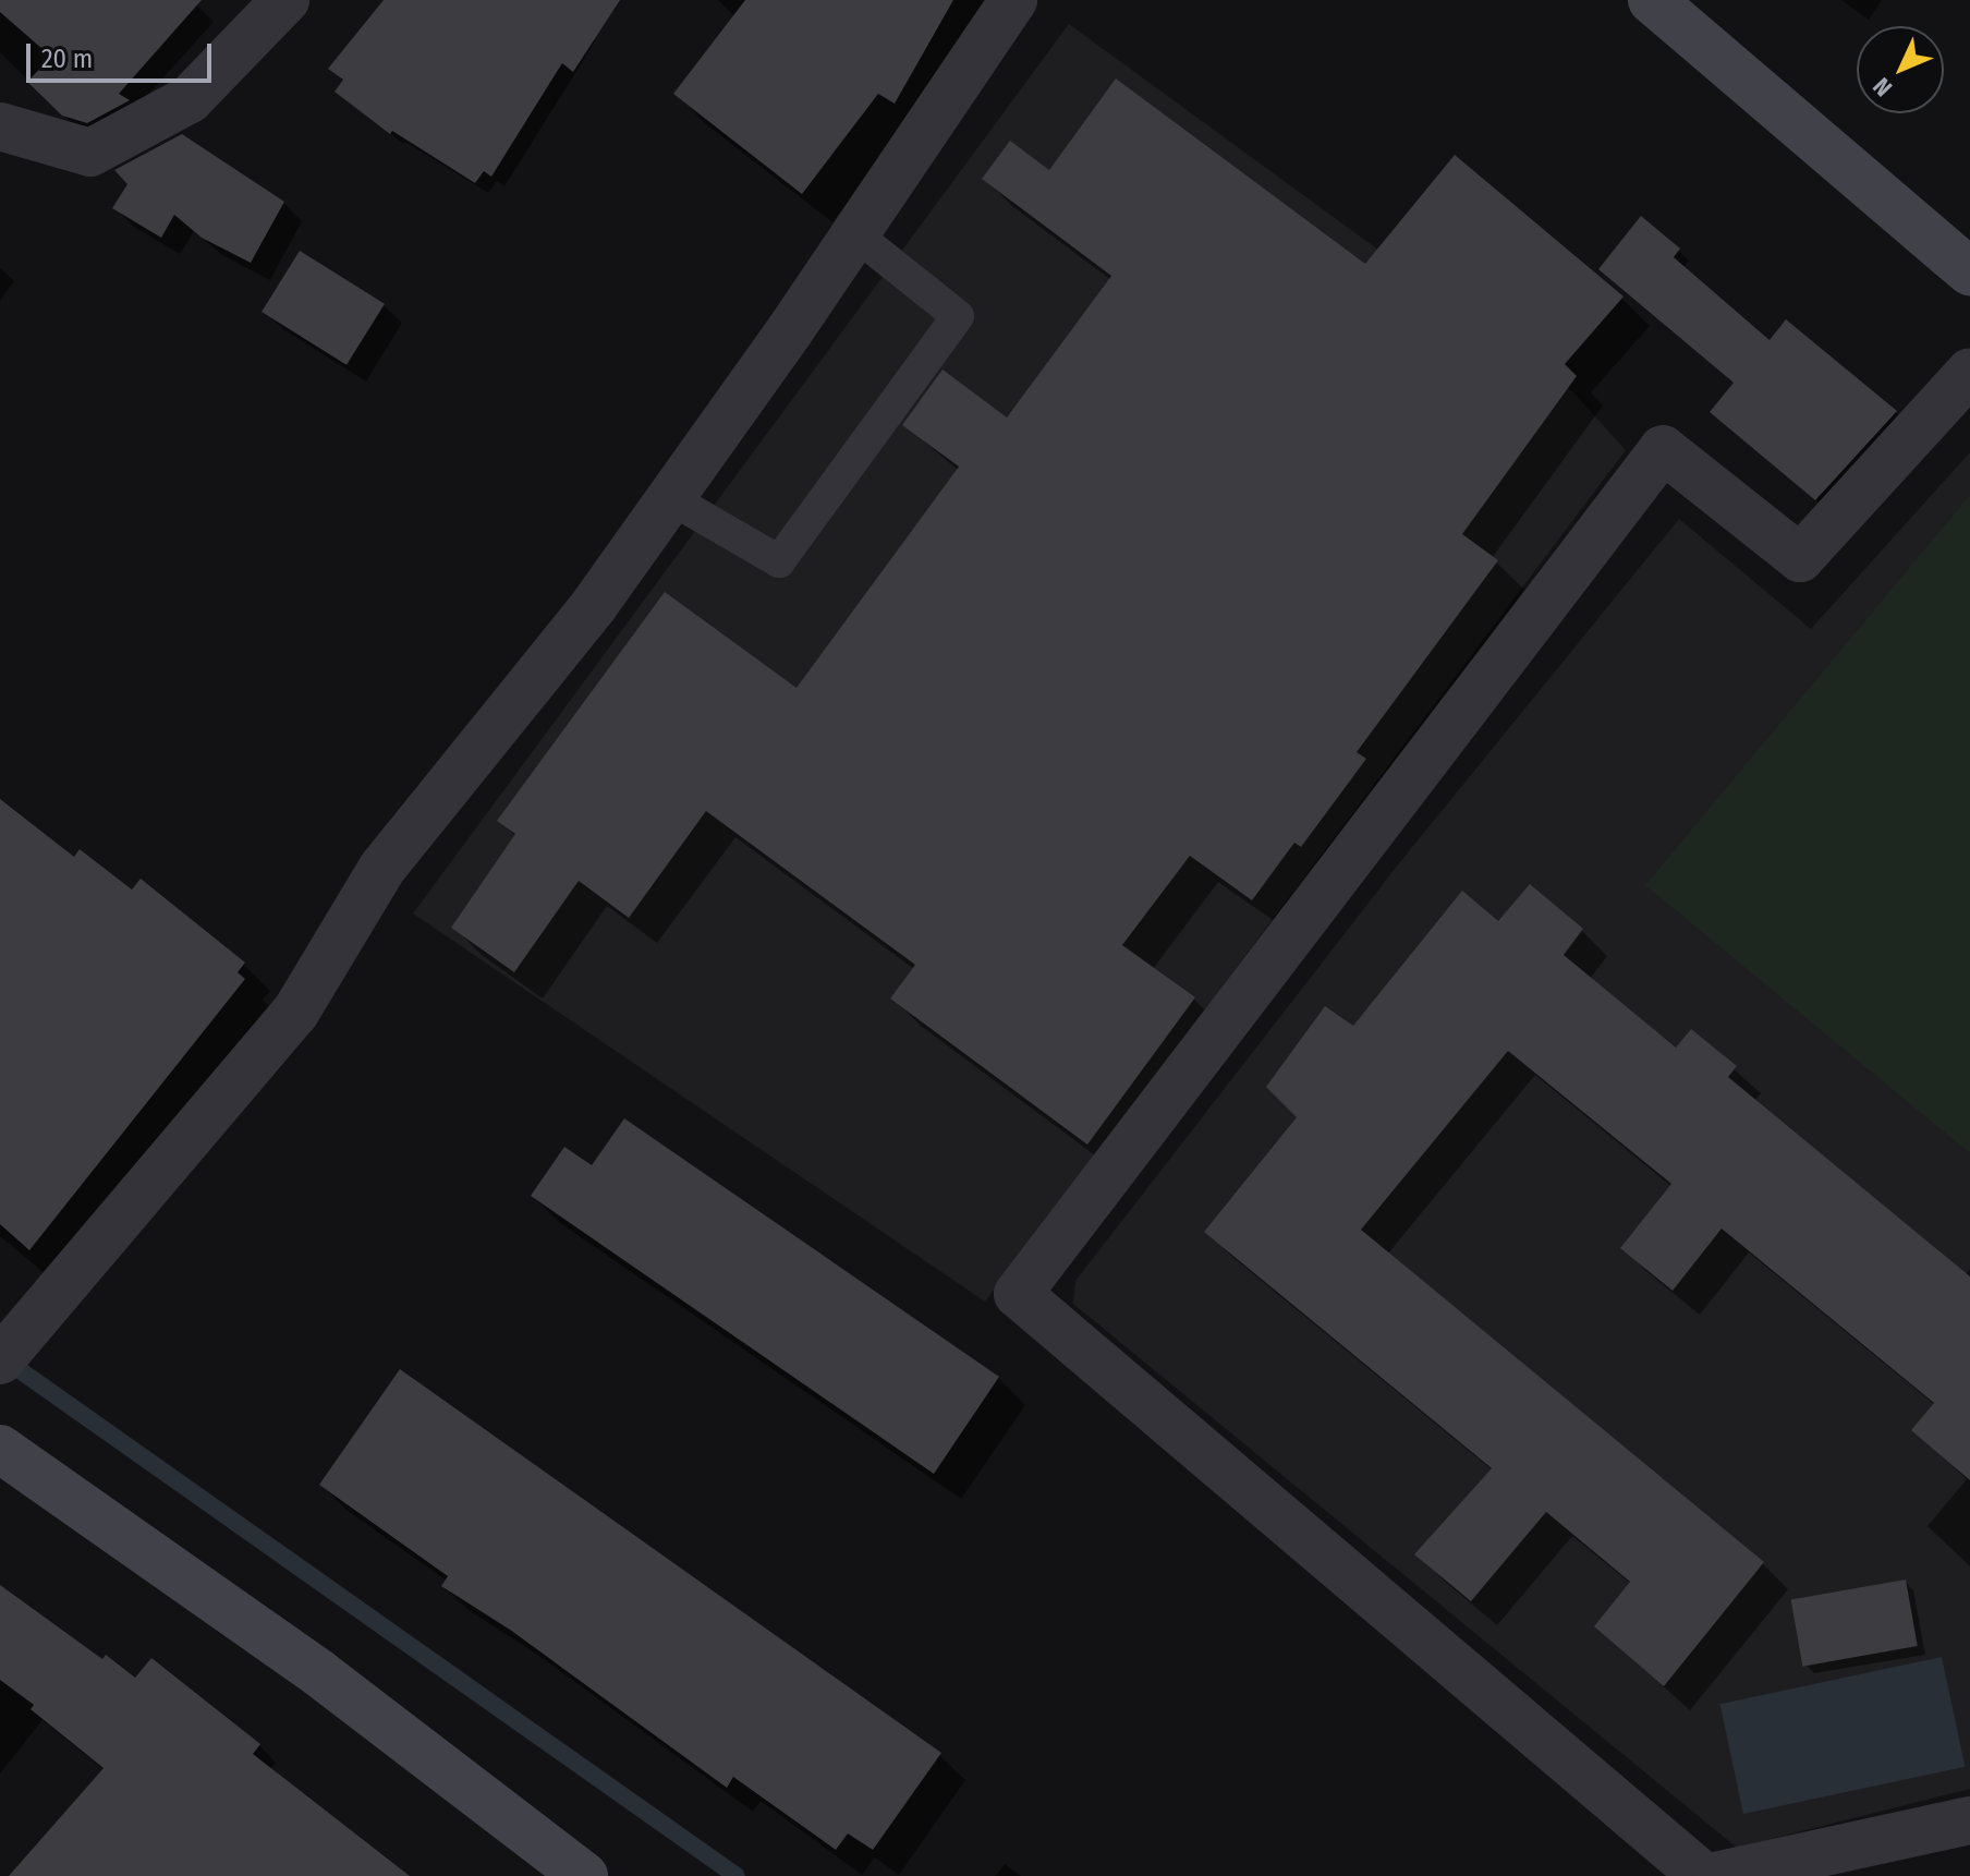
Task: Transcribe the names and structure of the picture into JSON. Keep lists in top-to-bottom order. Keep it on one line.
{"scale_bar":"20 m","north":"bottom left"}
